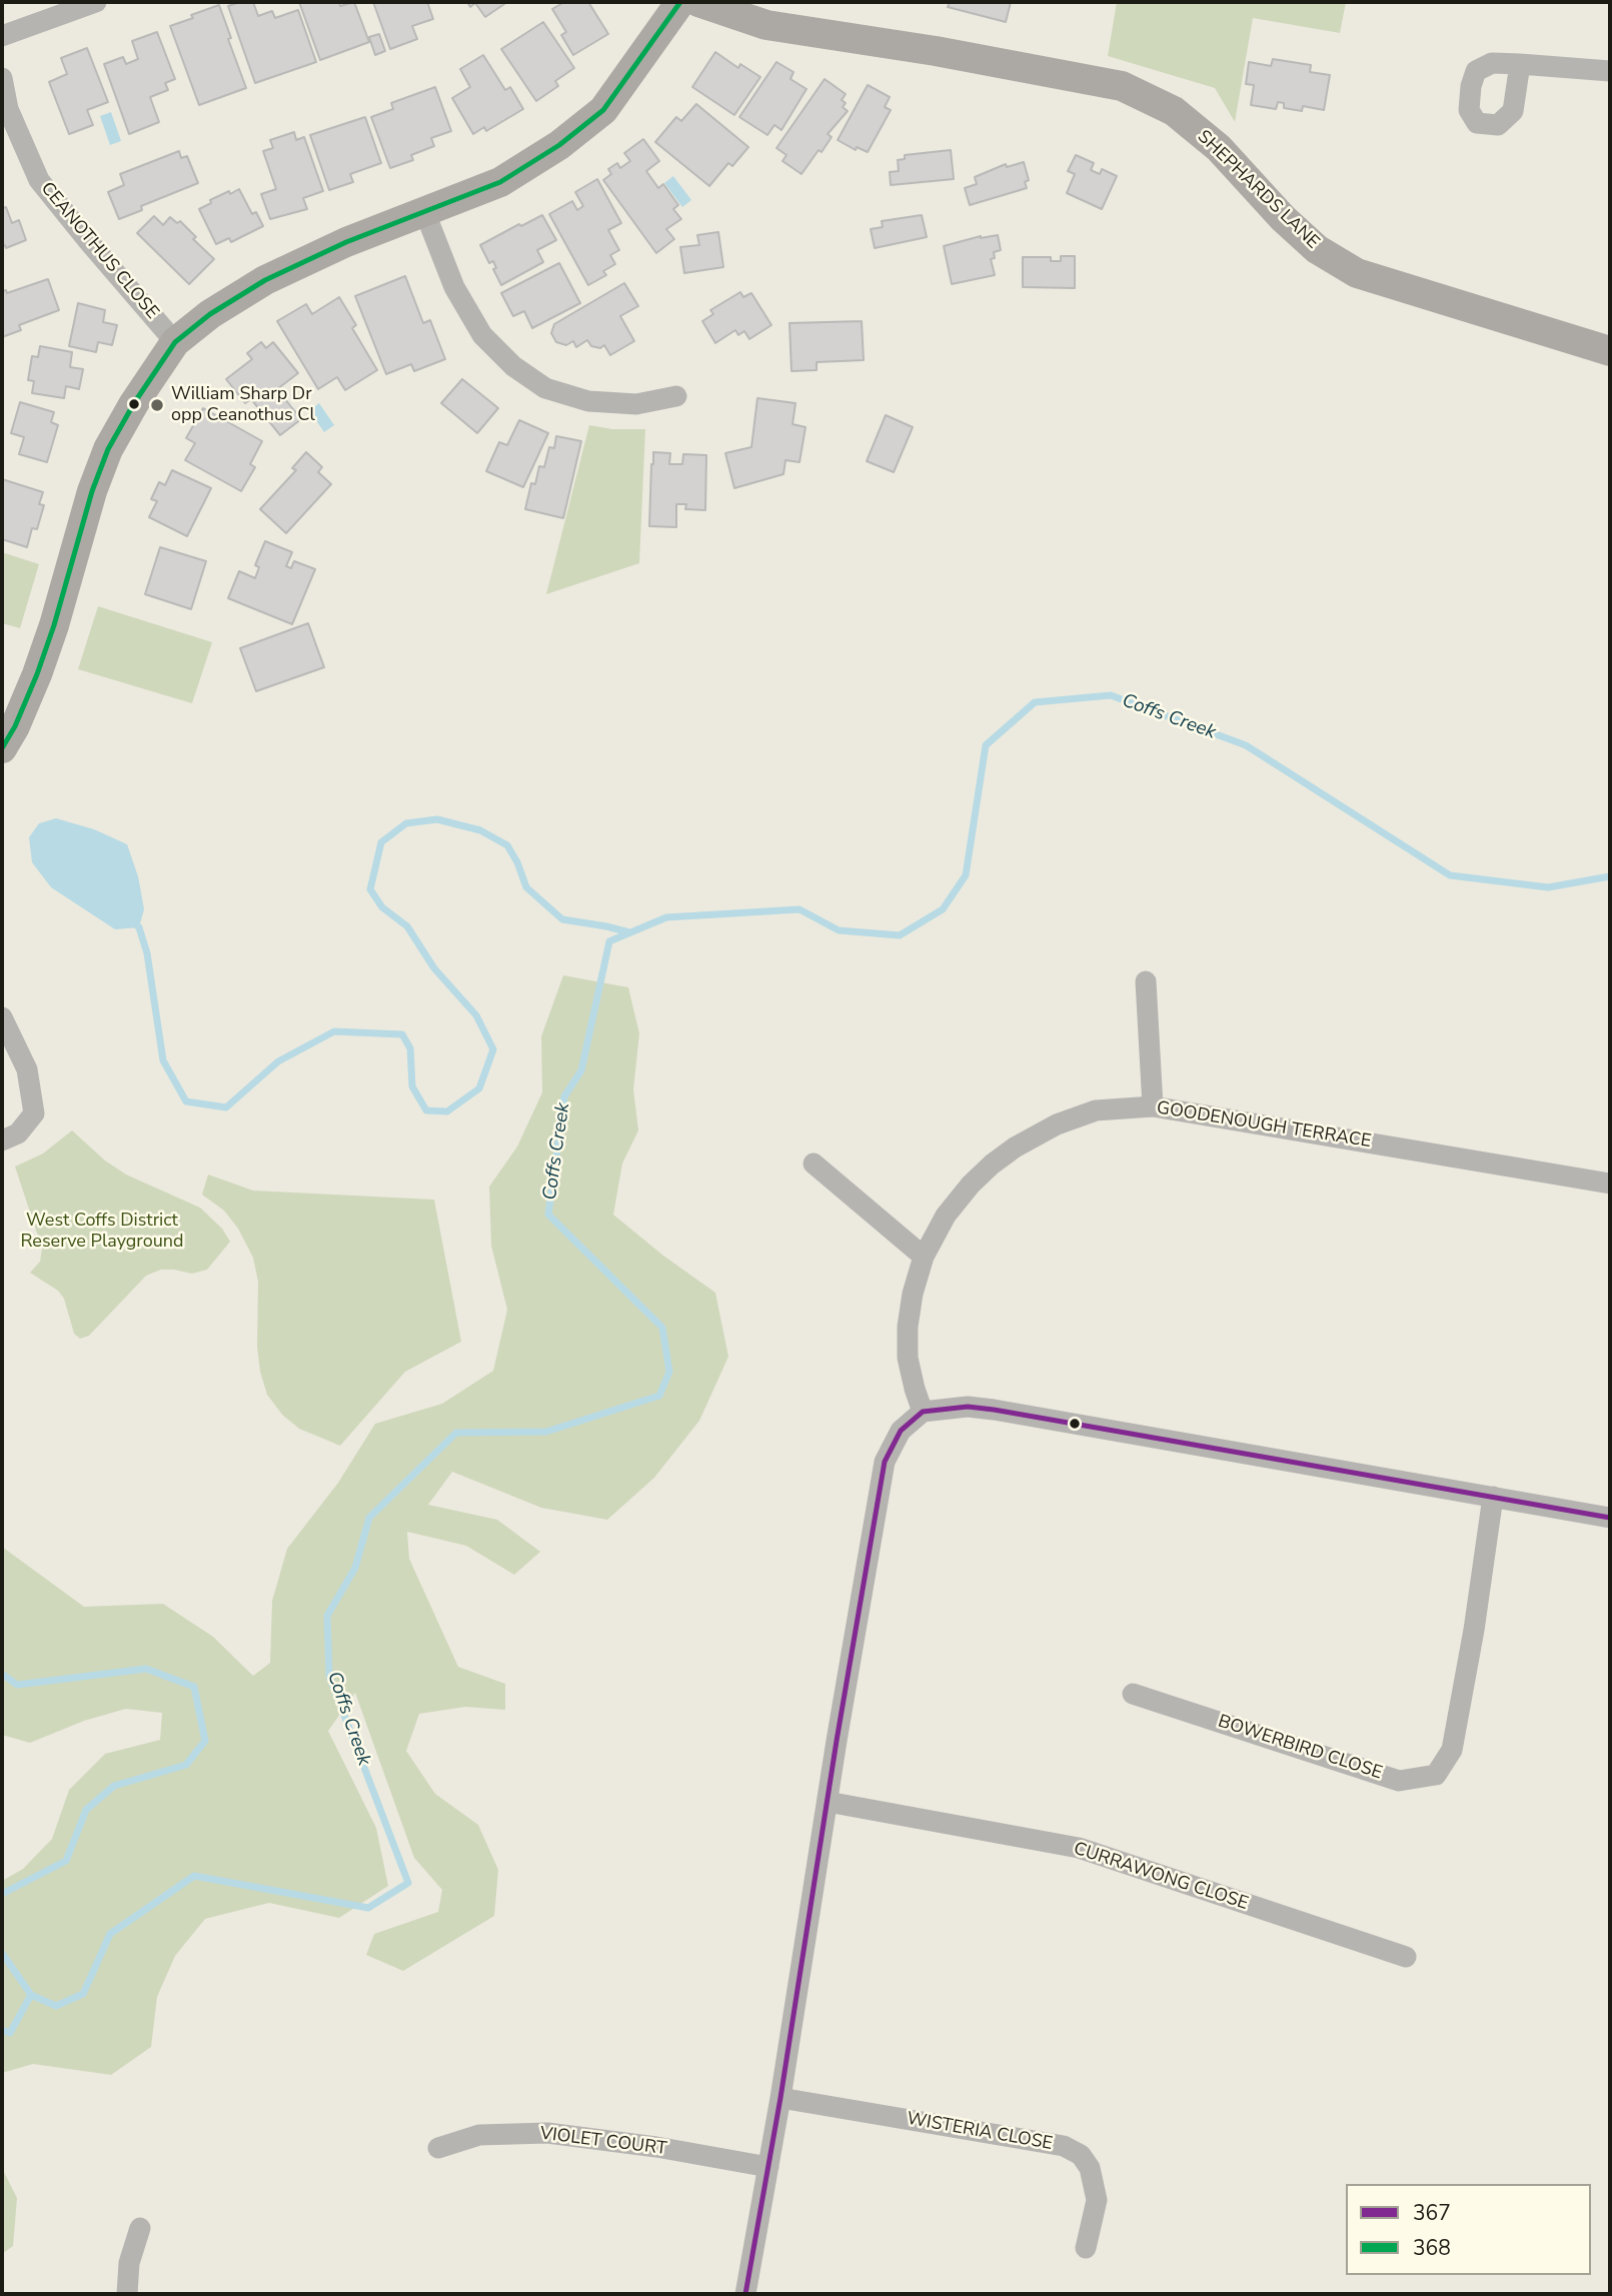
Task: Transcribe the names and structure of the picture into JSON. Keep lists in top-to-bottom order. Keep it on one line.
{"streets":{"street":["SHEPHARDS LANE","CEANOTHUS CLOSE","GOODENOUGH TERRACE","BOWERBIRD CLOSE","CURRAWONG CLOSE","WISTERIA CLOSE","VIOLET COURT"]},"water":["Coffs Creek"],"parks":["West Coffs District Reserve Playground"],"places":["William Sharp Dr opp Ceanothus Cl"],"lines":["transit line 368","transit line 367"],"legend":["367","368"]}
